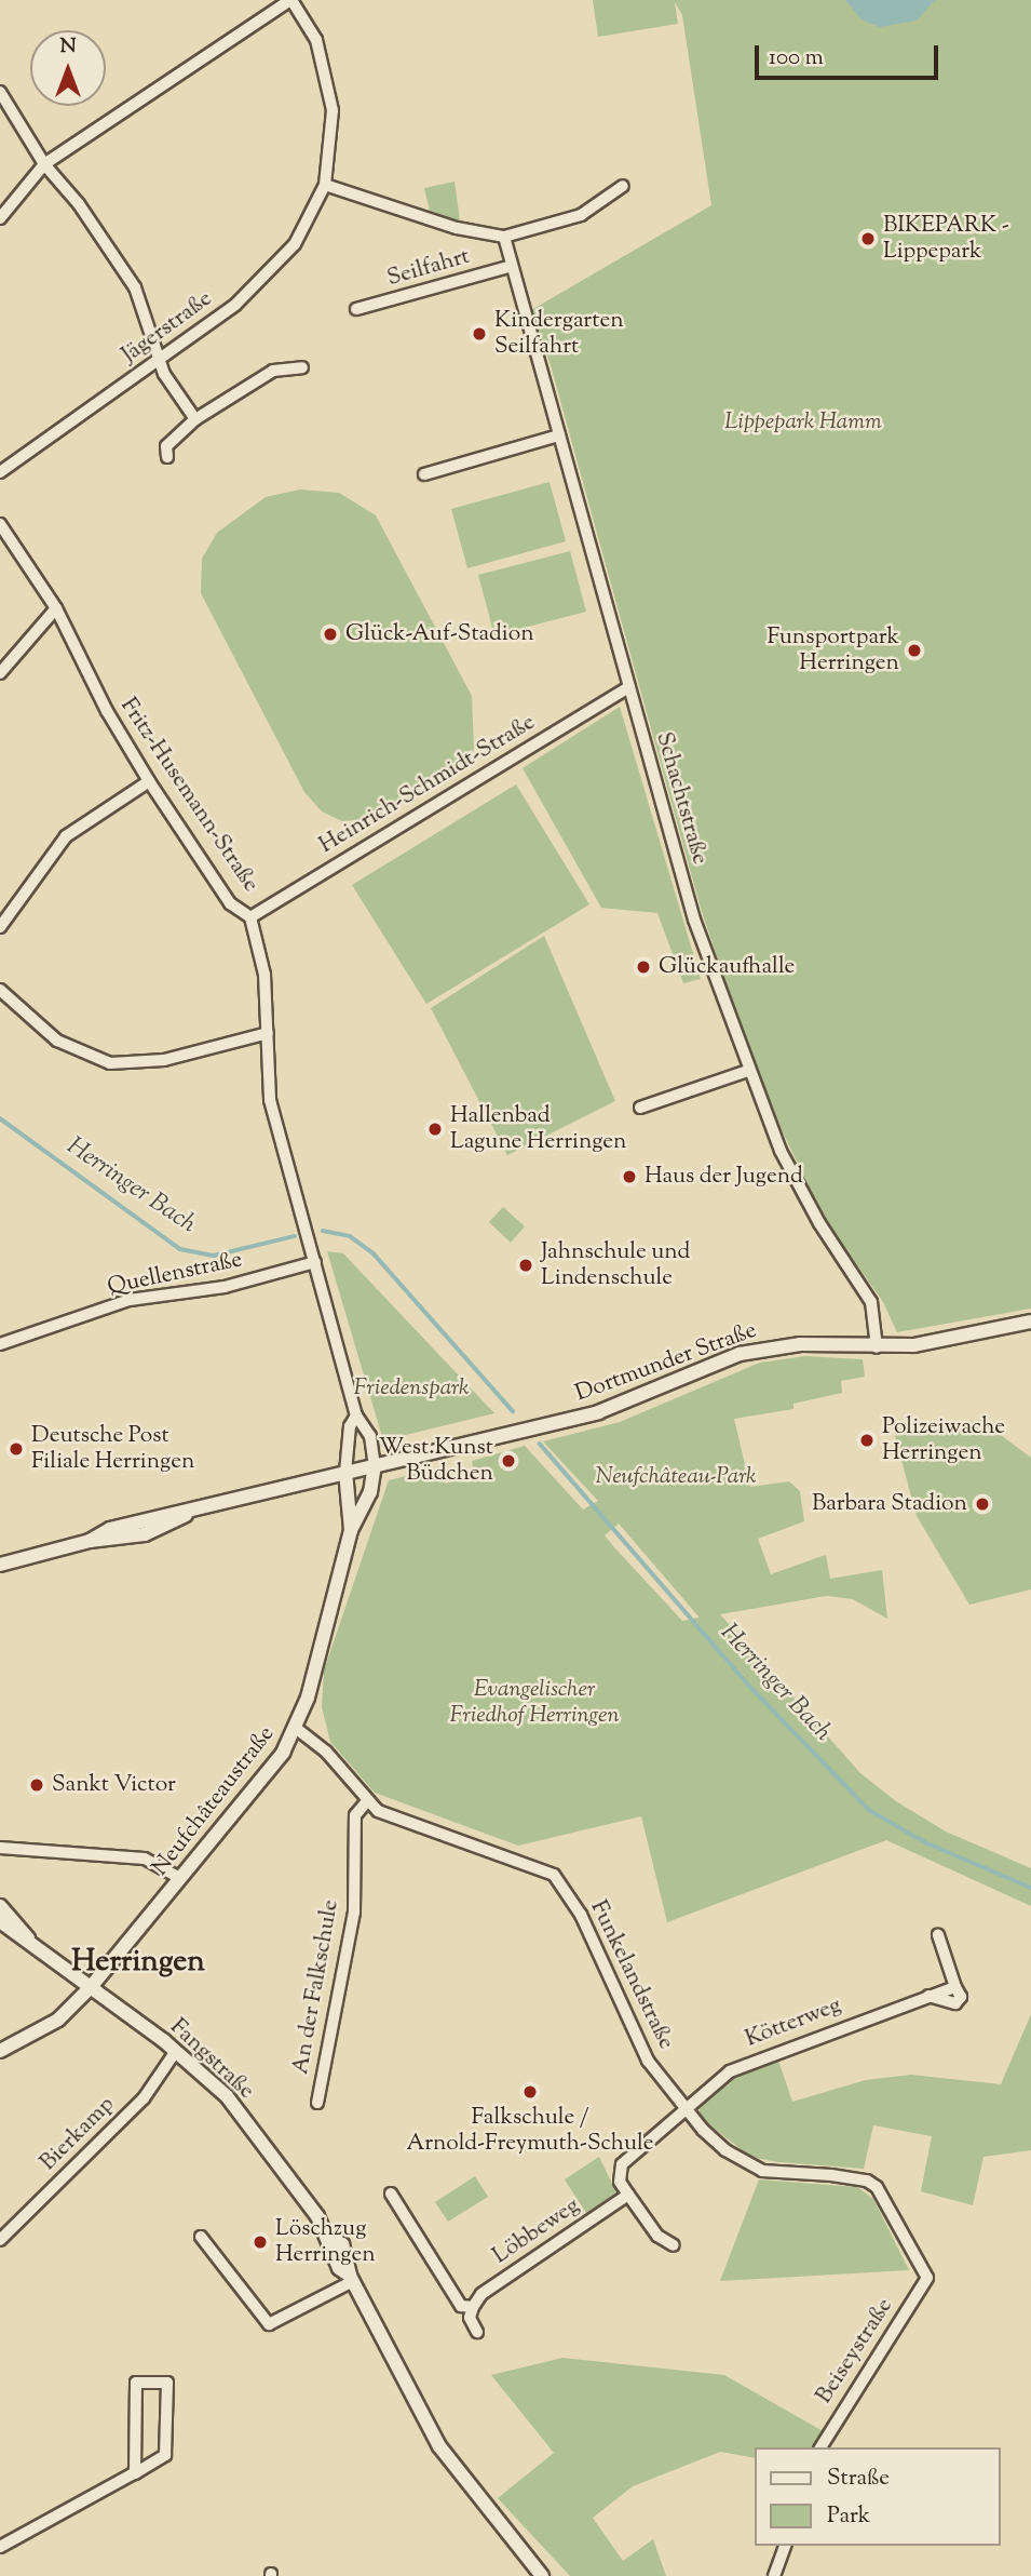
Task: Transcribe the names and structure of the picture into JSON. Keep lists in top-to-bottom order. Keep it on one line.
{"streets":{"main road":["Dortmunder Straße","Neufchâteaustraße","Fangstraße"],"street":["Seilfahrt","Jägerstraße","Heinrich-Schmidt-Straße","Fritz-Husemann-Straße","Schachtstraße","Quellenstraße","Funkelandstraße","An der Falkschule","Kötterweg","Bierkamp","Löbbeweg","Beiseystraße"]},"crossings":[["Seilfahrt","Schachtstraße"],["Heinrich-Schmidt-Straße","Fritz-Husemann-Straße"],["Heinrich-Schmidt-Straße","Schachtstraße"],["Fritz-Husemann-Straße","Quellenstraße"],["Fritz-Husemann-Straße","Dortmunder Straße"],["Fritz-Husemann-Straße","Neufchâteaustraße"],["Schachtstraße","Dortmunder Straße"],["Dortmunder Straße","Neufchâteaustraße"],["Neufchâteaustraße","Fangstraße"],["Funkelandstraße","An der Falkschule"],["Funkelandstraße","Kötterweg"],["Funkelandstraße","Beiseystraße"],["Fangstraße","Bierkamp"]],"districts":["Herringen"],"water":["Herringer Bach"],"parks":["Lippepark Hamm","Friedenspark","Neufchâteau-Park","Evangelischer Friedhof Herringen"],"places":["BIKEPARK - Lippepark","Kindergarten Seilfahrt","Glück-Auf-Stadion","Funsportpark Herringen","Glückaufhalle","Hallenbad Lagune Herringen","Haus der Jugend","Jahnschule und Lindenschule","Polizeiwache Herringen","Deutsche Post Filiale Herringen","West.Kunst Büdchen","Barbara Stadion","Sankt Victor","Falkschule / Arnold-Freymuth-Schule","Löschzug Herringen"],"legend":["Straße","Park"],"scale_bar":"100 m","north":"top"}
